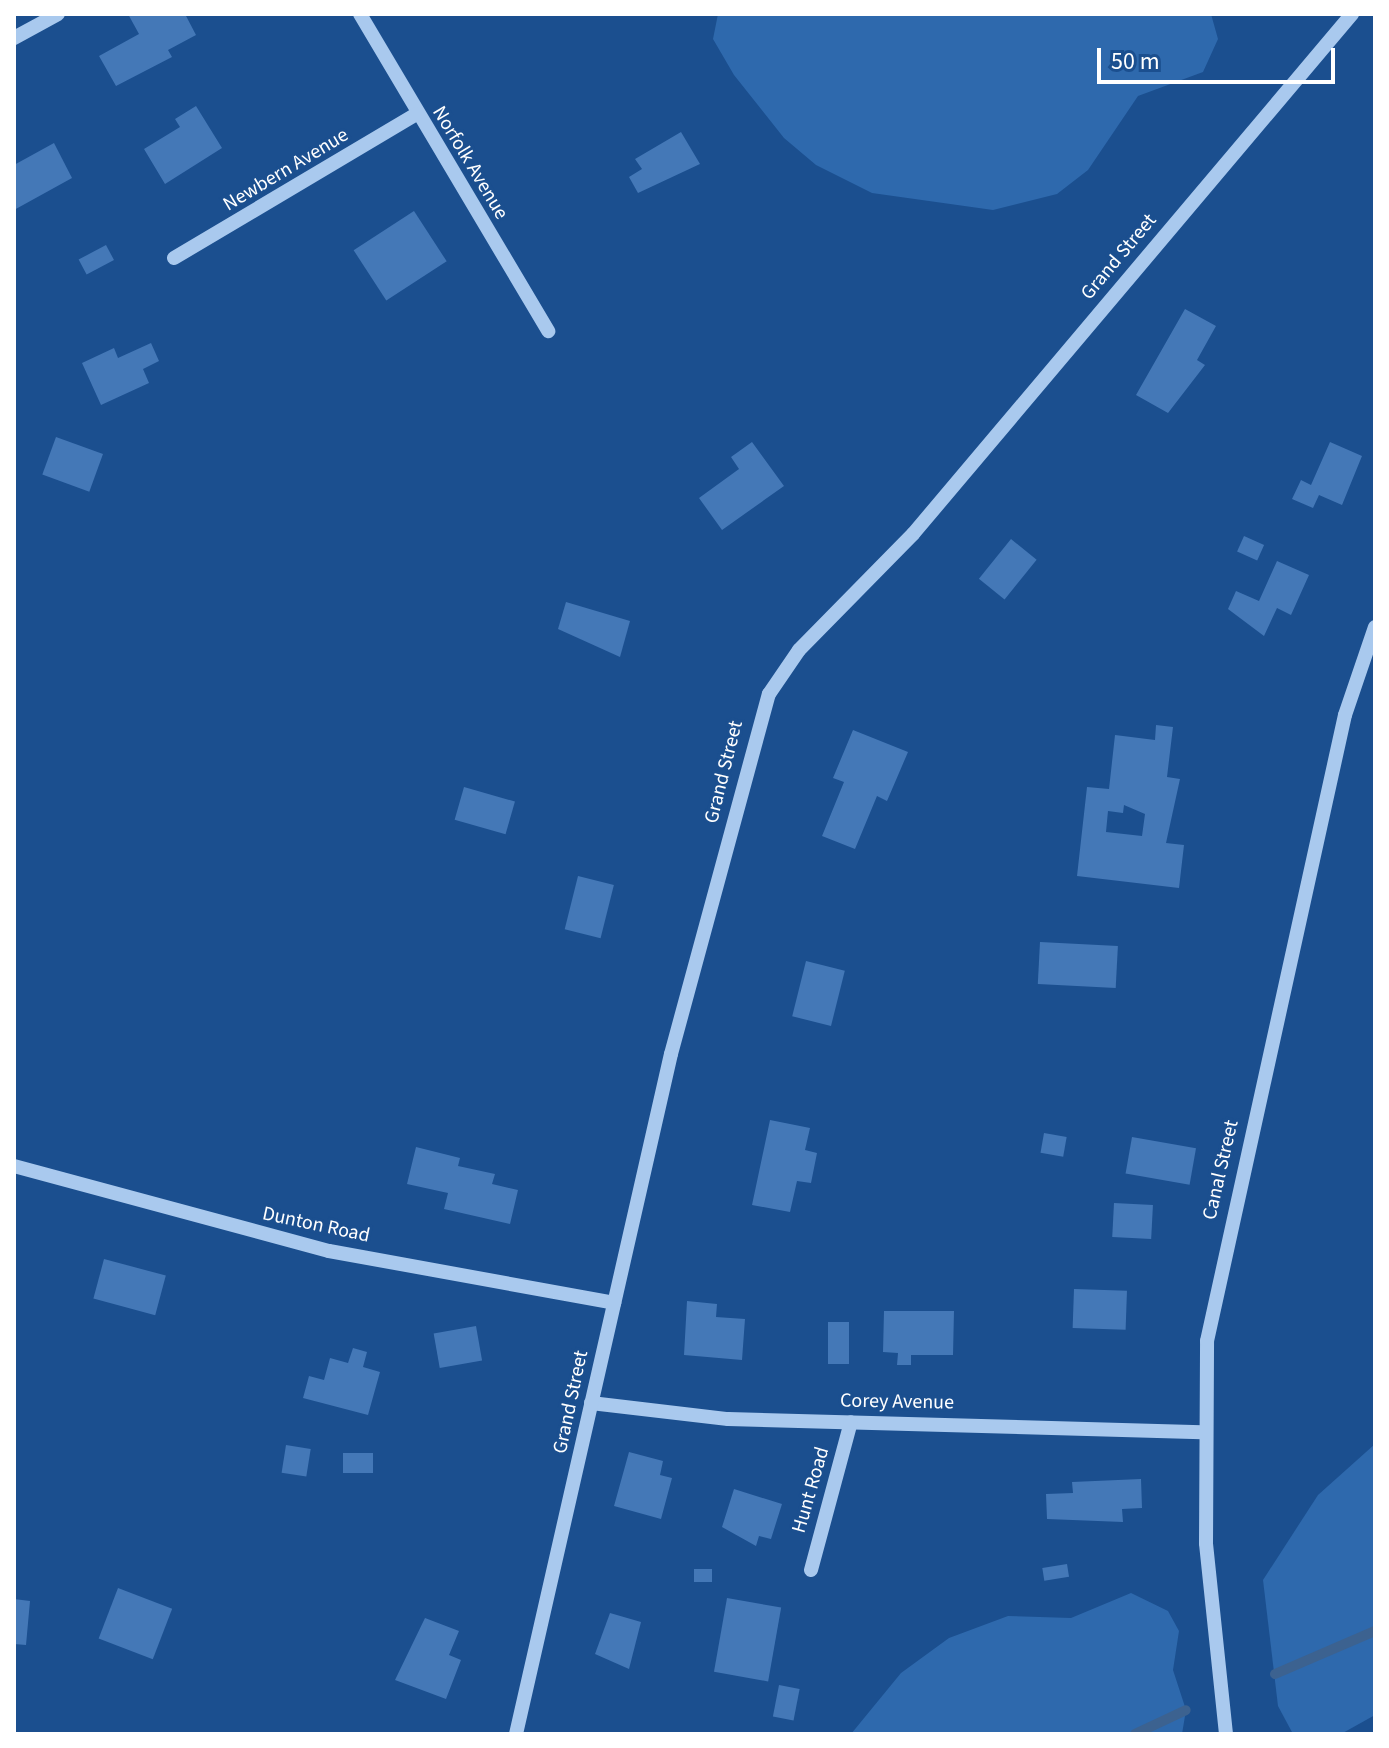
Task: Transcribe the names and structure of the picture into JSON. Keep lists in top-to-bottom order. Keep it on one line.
{"streets":{"street":["Norfolk Avenue","Newbern Avenue","Grand Street","Canal Street","Dunton Road","Corey Avenue","Hunt Road"]},"crossings":[["Norfolk Avenue","Newbern Avenue"],["Grand Street","Dunton Road"],["Grand Street","Corey Avenue"],["Canal Street","Corey Avenue"],["Corey Avenue","Hunt Road"]],"scale_bar":"50 m"}
